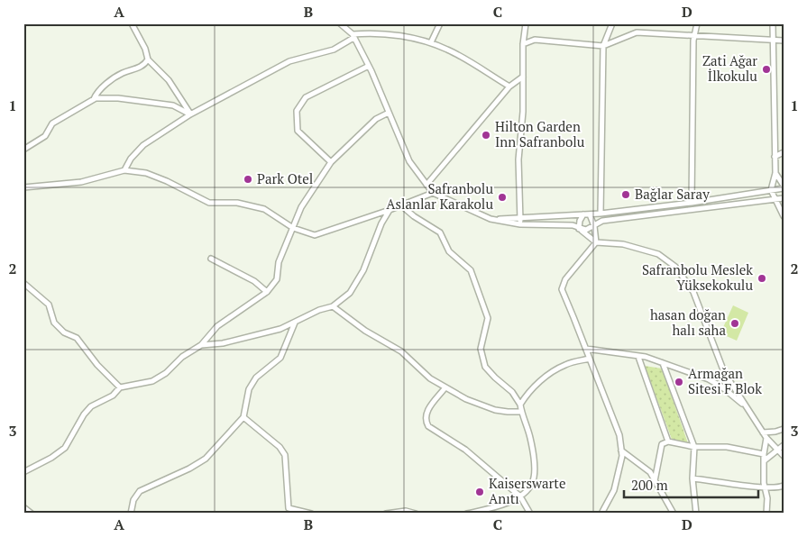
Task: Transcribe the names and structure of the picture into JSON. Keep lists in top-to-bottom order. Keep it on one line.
{"places":["Zati Ağar İlkokulu","Hilton Garden Inn Safranbolu","Park Otel","Bağlar Saray","Safranbolu Aslanlar Karakolu","Safranbolu Meslek Yüksekokulu","hasan doğan halı saha","Armağan Sitesi F Blok","Kaiserswarte Anıtı"],"scale_bar":"200 m","grid":{"columns":["A","B","C","D"],"rows":["1","2","3"]}}
